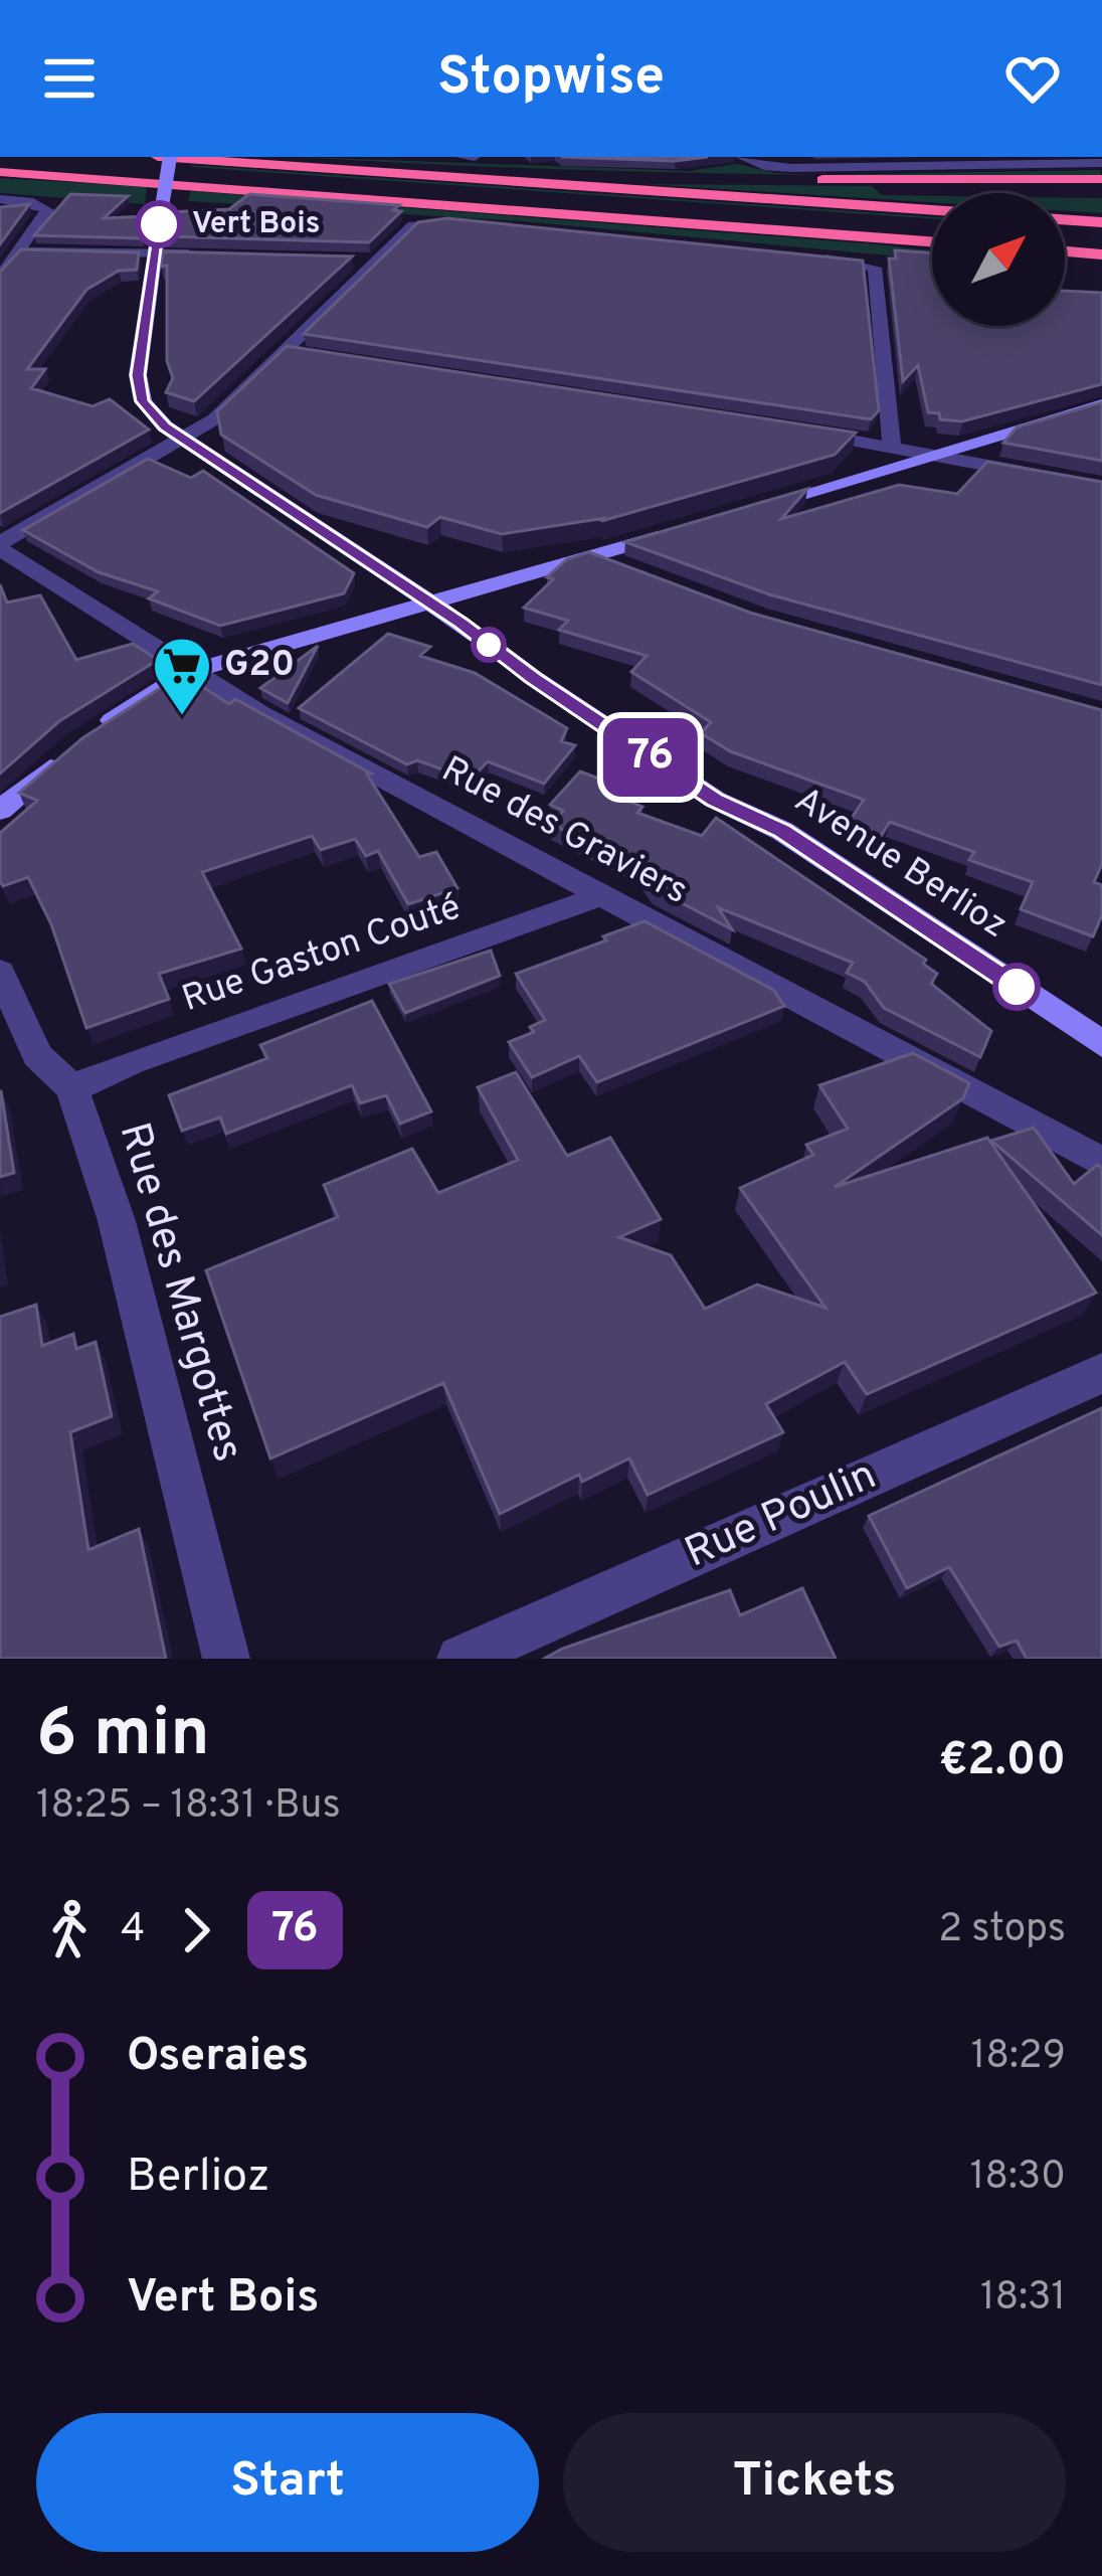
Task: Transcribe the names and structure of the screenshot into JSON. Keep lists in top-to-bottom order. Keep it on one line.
{"streets":{"main road":["Avenue Berlioz"],"street":["Rue des Graviers","Rue Gaston Couté","Rue des Margottes","Rue Poulin"]},"crossings":[["Rue des Graviers","Rue Gaston Couté"],["Rue Gaston Couté","Rue des Margottes"]],"places":{"other":["Vert Bois"],"supermarket":["G20"]},"lines":["bus line 76"],"north":"top right","page":{"header":"Stopwise","on_map":"76","heading":["6 min","18:25 – 18:31 · Bus","€2.00"],"legs":["4","76","2 stops"],"list":[{"name":"Oseraies","value":"18:29"},{"name":"Berlioz","value":"18:30"},{"name":"Vert Bois","value":"18:31"}],"buttons":["Start","Tickets"]}}
